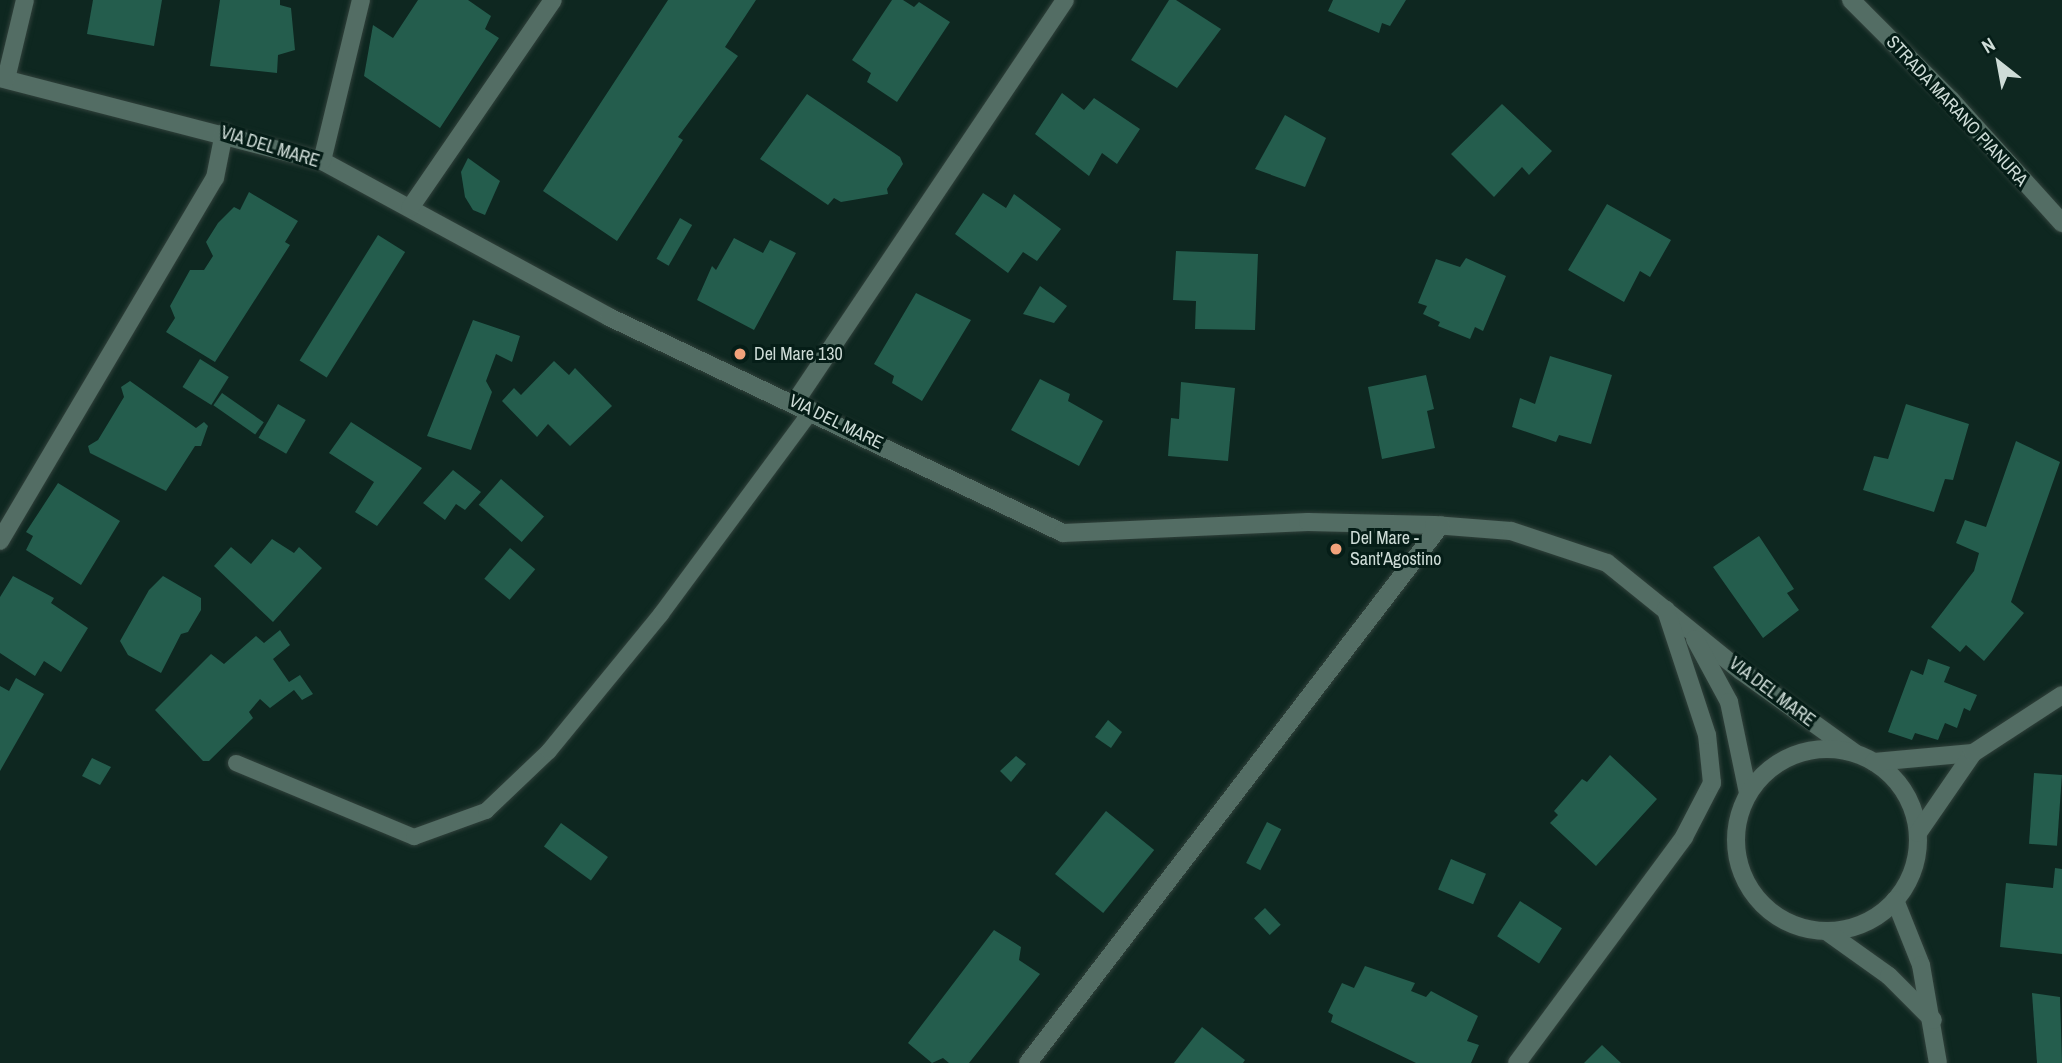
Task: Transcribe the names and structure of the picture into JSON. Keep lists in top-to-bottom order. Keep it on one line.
{"streets":{"street":["STRADA MARANO PIANURA","VIA DEL MARE"]},"places":["Del Mare 130","Del Mare - Sant'Agostino"],"north":"top left"}
